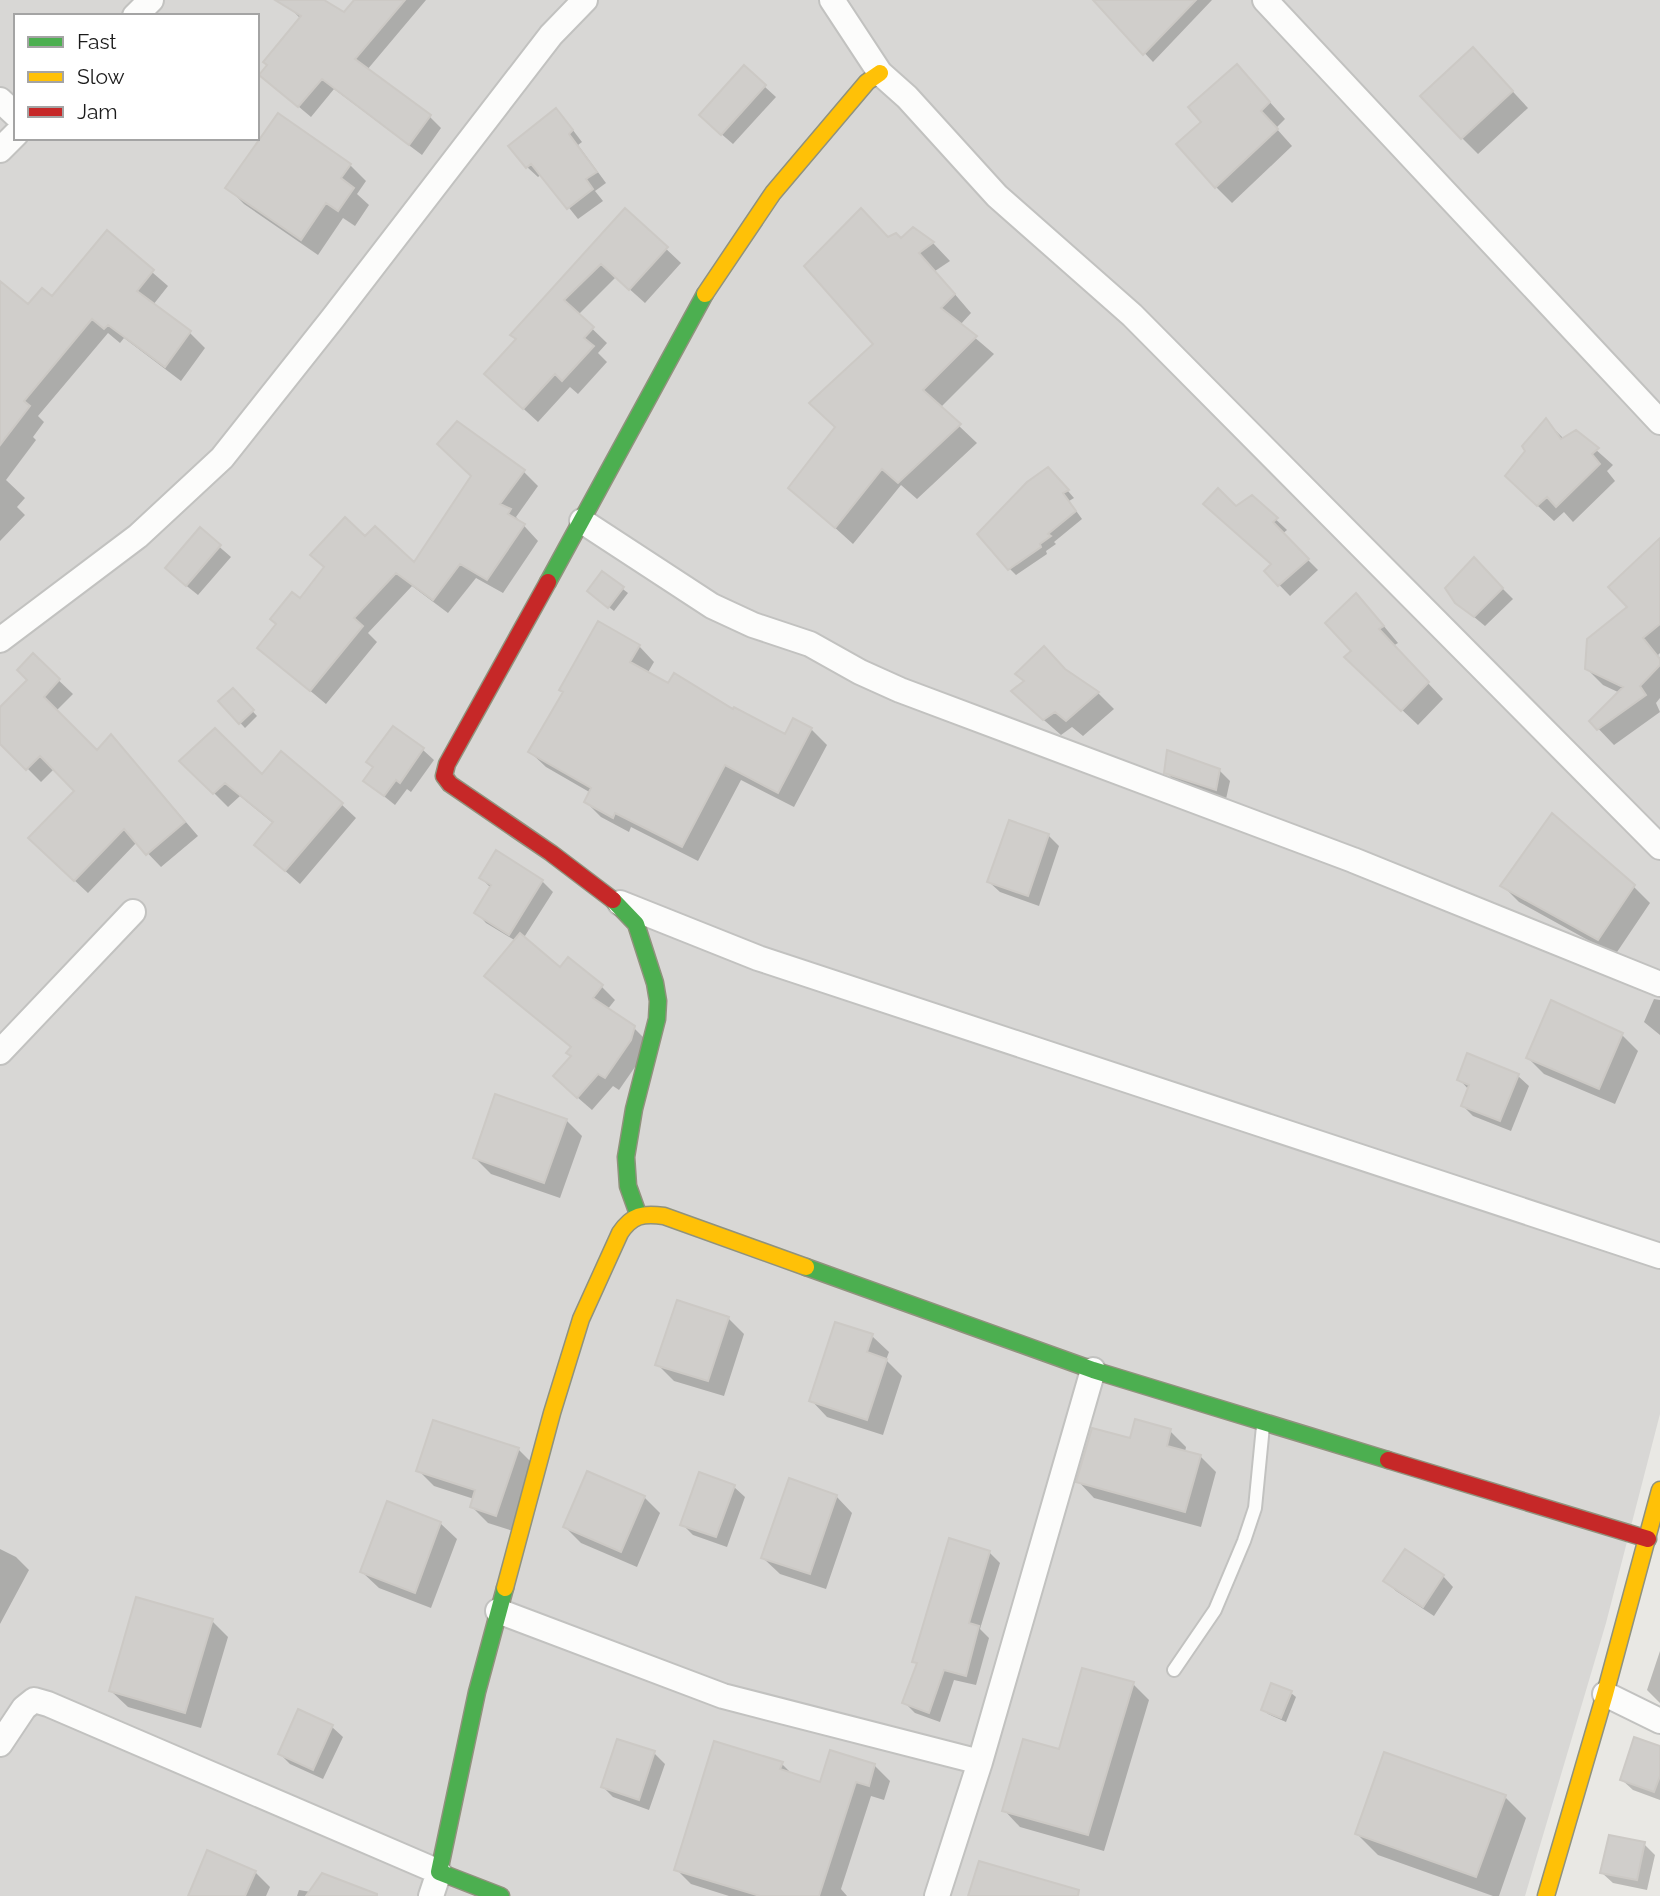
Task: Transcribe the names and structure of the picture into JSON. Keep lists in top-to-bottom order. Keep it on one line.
{"legend":["Fast","Slow","Jam"]}
